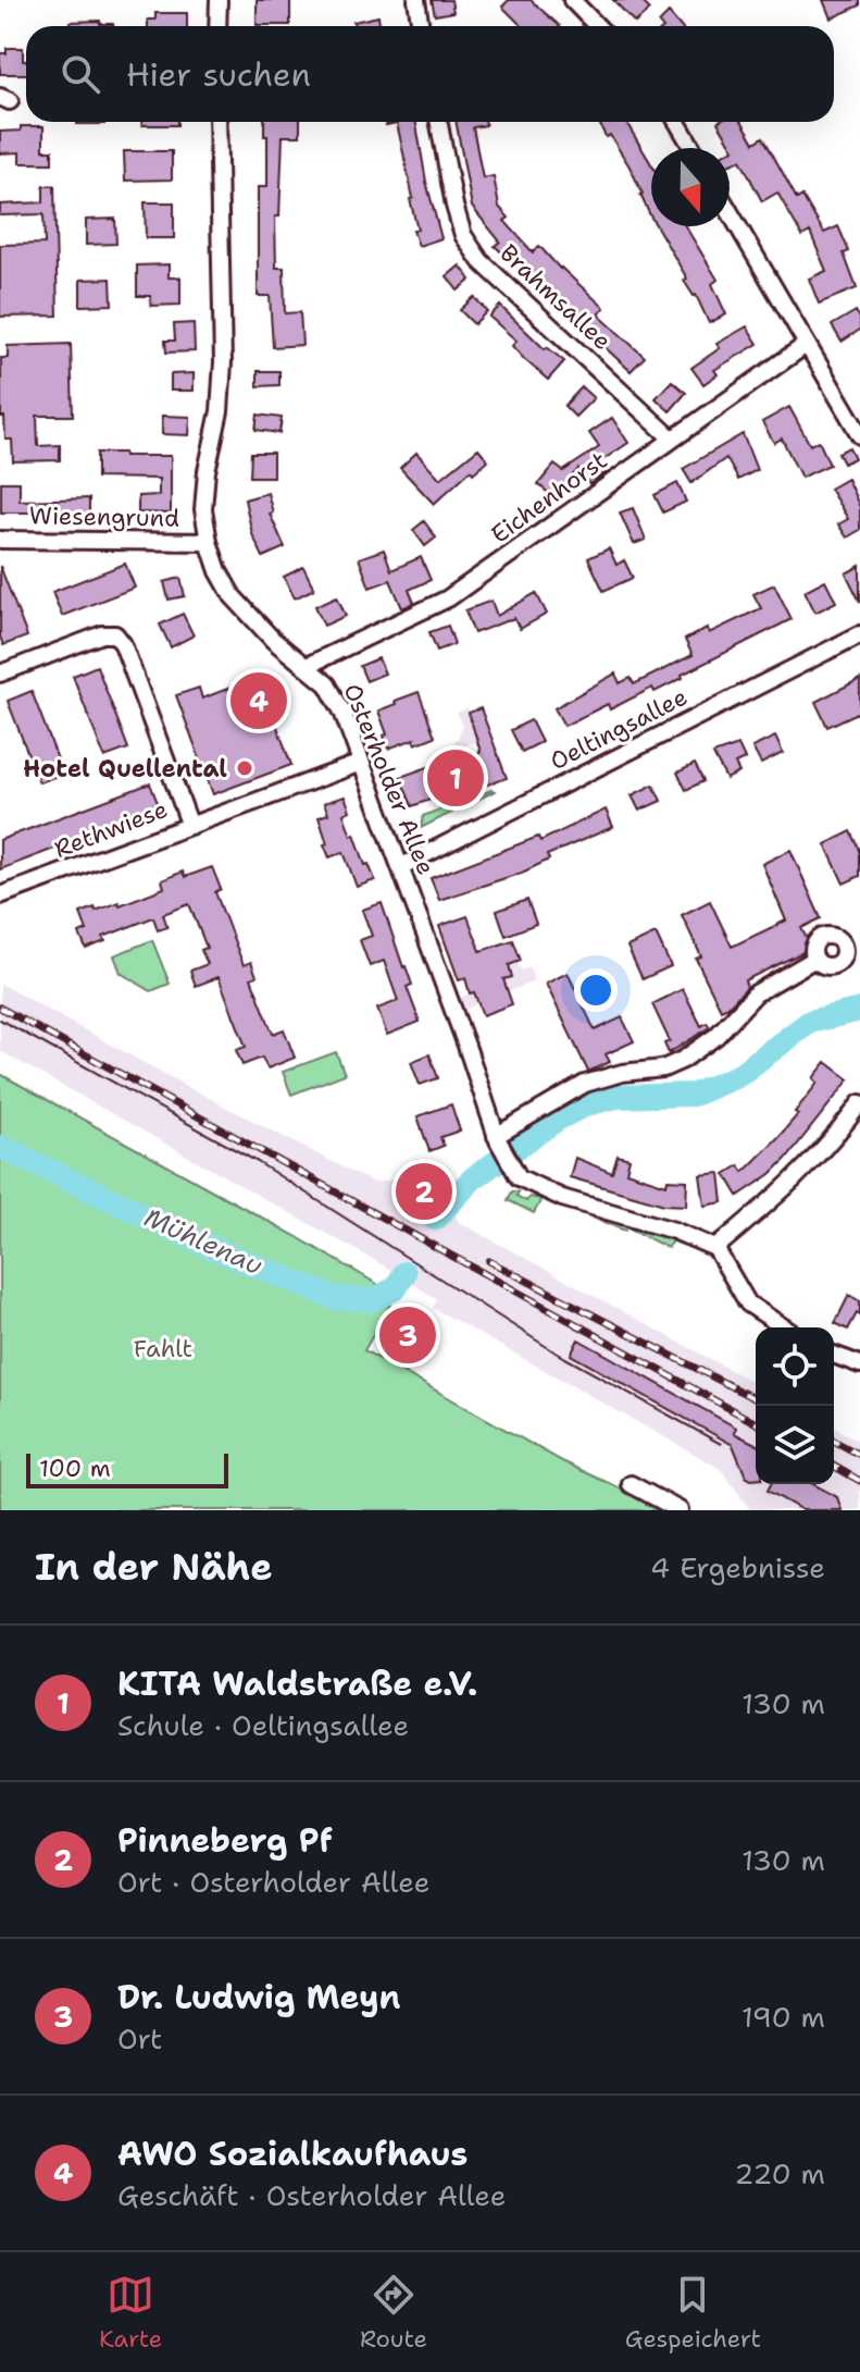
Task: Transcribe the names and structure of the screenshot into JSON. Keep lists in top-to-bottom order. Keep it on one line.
{"streets":{"street":["Brahmsallee","Eichenhorst","Wiesengrund","Oeltingsallee","Osterholder Allee","Rethwiese"]},"crossings":[["Brahmsallee","Eichenhorst"],["Eichenhorst","Osterholder Allee"],["Wiesengrund","Osterholder Allee"],["Oeltingsallee","Osterholder Allee"],["Osterholder Allee","Rethwiese"]],"water":["Mühlenau"],"parks":["Fahlt"],"places":["Hotel Quellental"],"scale_bar":"100 m","north":"bottom","page":{"search":"Hier suchen","pins":["4","1","2","3"],"scale":"100 m","heading":["In der Nähe","4 Ergebnisse"],"list":[{"mark":"1","name":"KITA Waldstraße e.V.","note":"Schule · Oeltingsallee","value":"130 m"},{"mark":"2","name":"Pinneberg Pf","note":"Ort · Osterholder Allee","value":"130 m"},{"mark":"3","name":"Dr. Ludwig Meyn","note":"Ort","value":"190 m"},{"mark":"4","name":"AWO Sozialkaufhaus","note":"Geschäft · Osterholder Allee","value":"220 m"}],"nav":["Karte","Route","Gespeichert"]}}
